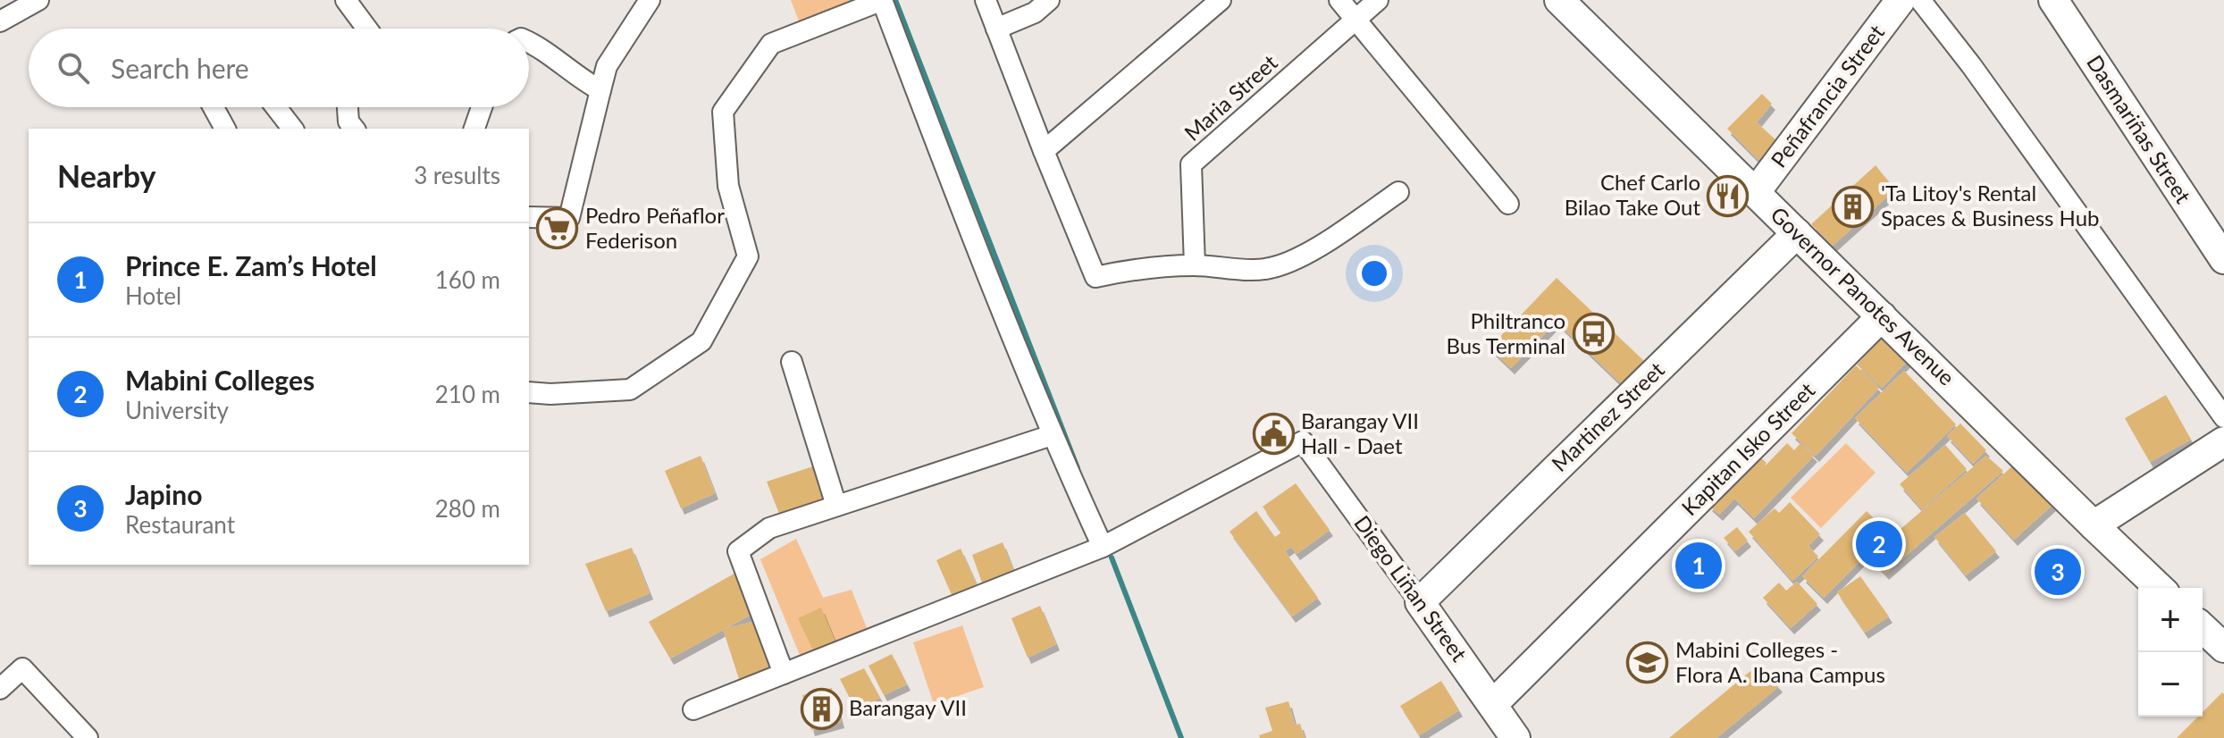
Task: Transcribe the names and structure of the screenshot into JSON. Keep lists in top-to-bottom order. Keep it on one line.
{"streets":{"street":["Peñafrancia Street","Maria Street","Dasmariñas Street","Governor Panotes Avenue","Martinez Street","Kapitan Isko Street","Diego Liñan Street"]},"crossings":[["Peñafrancia Street","Governor Panotes Avenue"],["Governor Panotes Avenue","Martinez Street"],["Governor Panotes Avenue","Kapitan Isko Street"],["Martinez Street","Diego Liñan Street"],["Kapitan Isko Street","Diego Liñan Street"]],"places":{"restaurant":["Chef Carlo Bilao Take Out"],"building":["'Ta Litoy's Rental Spaces & Business Hub","Barangay VII"],"supermarket":["Pedro Peñaflor Federison"],"bus stop":["Philtranco Bus Terminal"],"public building":["Barangay VII Hall - Daet"],"school or university":["Mabini Colleges - Flora A. Ibana Campus"]},"page":{"search":"Search here","heading":["Nearby","3 results"],"list":[{"mark":"1","name":"Prince E. Zam’s Hotel","note":"Hotel","value":"160 m"},{"mark":"2","name":"Mabini Colleges","note":"University","value":"210 m"},{"mark":"3","name":"Japino","note":"Restaurant","value":"280 m"}],"pins":["2","1","3"],"map_buttons":["+","−"]}}
